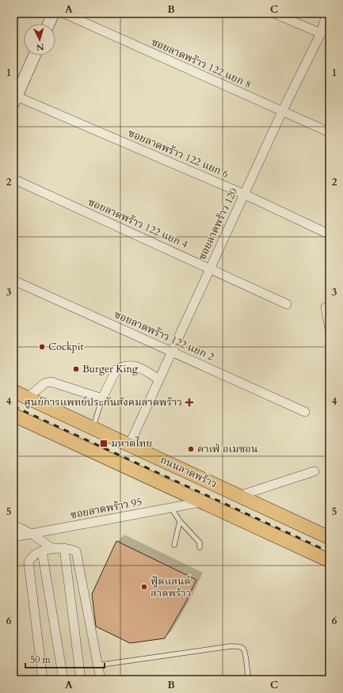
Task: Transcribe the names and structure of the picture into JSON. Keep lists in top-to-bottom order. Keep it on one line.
{"streets":{"main road":["ถนนลาดพร้าว"],"street":["ซอยลาดพร้าว 122 แยก 8","ซอยลาดพร้าว 122 แยก 6","ซอยลาดพร้าว 122 แยก 4","ซอยลาดพร้าว 120","ซอยลาดพร้าว 122 แยก 2","ซอยลาดพร้าว 95"]},"crossings":[["ซอยลาดพร้าว 122 แยก 8","ซอยลาดพร้าว 120"],["ซอยลาดพร้าว 122 แยก 6","ซอยลาดพร้าว 120"],["ซอยลาดพร้าว 122 แยก 4","ซอยลาดพร้าว 120"],["ซอยลาดพร้าว 120","ซอยลาดพร้าว 122 แยก 2"],["ซอยลาดพร้าว 120","ถนนลาดพร้าว"],["ถนนลาดพร้าว","ซอยลาดพร้าว 95"]],"places":{"other":["Cockpit","Burger King","คาเฟ่ อเมซอน","ฟู้ดแลนด์ ลาดพร้าว"],"health":["ศูนย์การแพทย์ประกันสังคมลาดพร้าว"],"transit":["มหาดไทย"]},"scale_bar":"50 m","north":"bottom","grid":{"columns":["A","B","C"],"rows":["1","2","3","4","5","6"]}}
